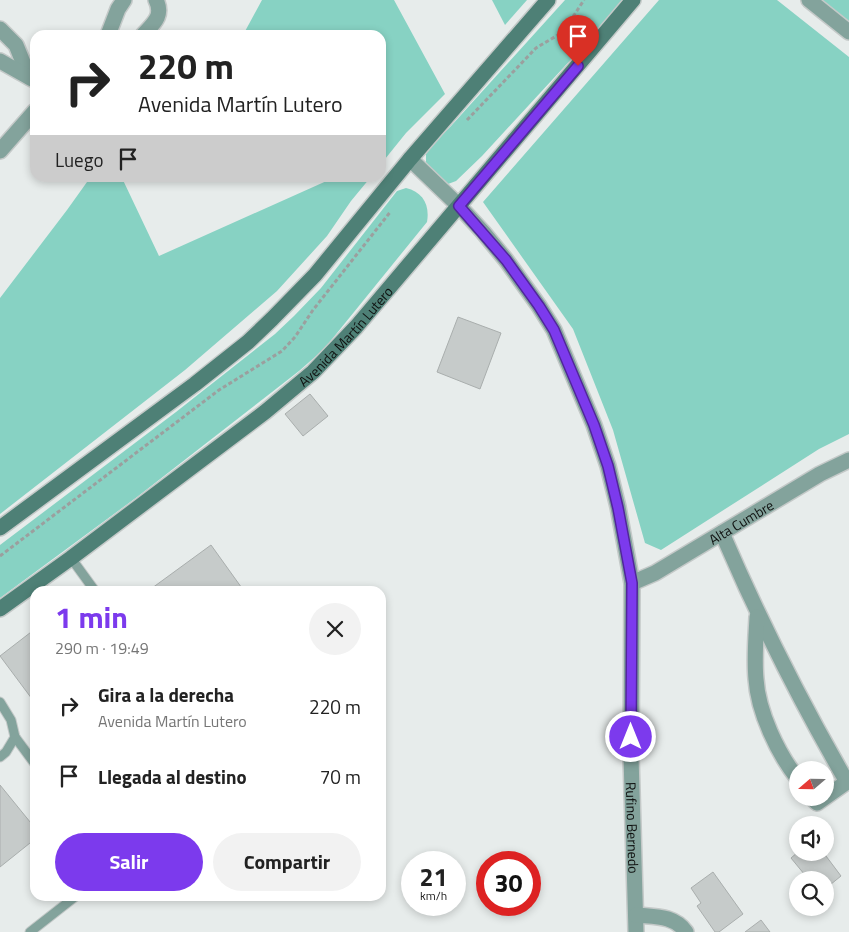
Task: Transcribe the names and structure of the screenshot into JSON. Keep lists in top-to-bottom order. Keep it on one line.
{"streets":{"street":["Avenida Martín Lutero","Alta Cumbre","Rufino Bernedo"]},"crossings":[["Avenida Martín Lutero","Rufino Bernedo"],["Alta Cumbre","Rufino Bernedo"]],"north":"left","page":{"turn":["220 m","Avenida Martín Lutero"],"then":"Luego","heading":["1 min","290 m · 19:49"],"list":[{"name":"Gira a la derecha","note":"Avenida Martín Lutero","value":"220 m"},{"name":"Llegada al destino","value":"70 m"}],"buttons":["Salir","Compartir"],"speed":"21 km/h","limit":"30"}}
